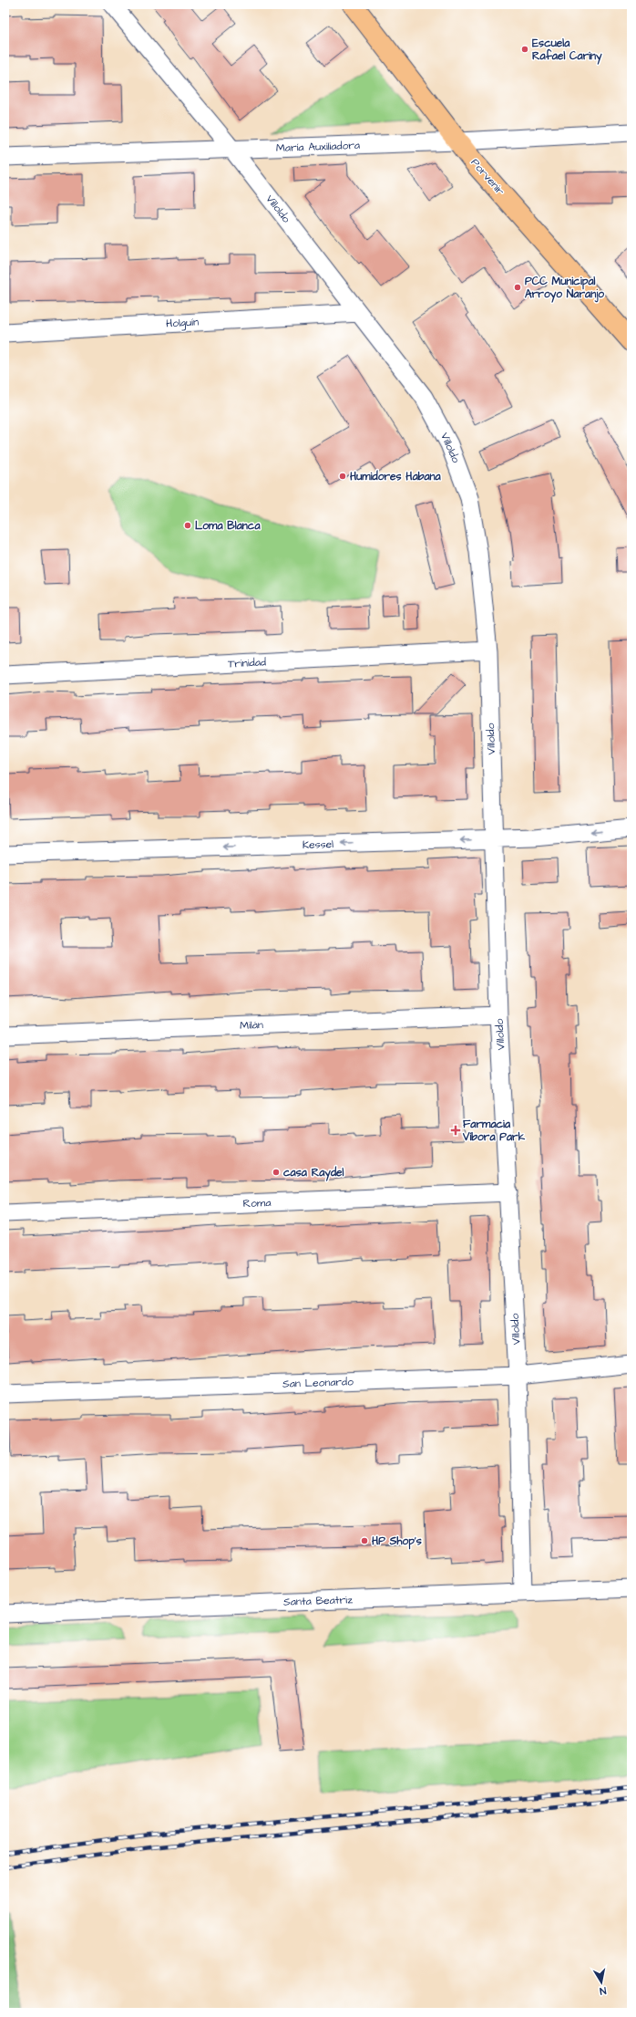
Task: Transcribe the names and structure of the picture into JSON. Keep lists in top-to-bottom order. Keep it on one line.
{"streets":{"main road":["Porvenir"],"street":["María Auxiliadora","Villoldo","Holguín","Trinidad","Kessel","Milán","Roma","San Leonardo","Santa Beatriz"]},"crossings":[["María Auxiliadora","Porvenir"],["María Auxiliadora","Villoldo"],["Villoldo","Holguín"],["Villoldo","Trinidad"],["Villoldo","Kessel"],["Villoldo","Milán"],["Villoldo","Roma"],["Villoldo","San Leonardo"],["Villoldo","Santa Beatriz"]],"one_way":["Kessel"],"places":{"other":["Escuela Rafael Cariny","PCC Municipal Arroyo Naranjo","Humidores Habana","Loma Blanca","casa Raydel","HP Shop's"],"health":["Farmacia Víbora Park"]},"north":"bottom"}
